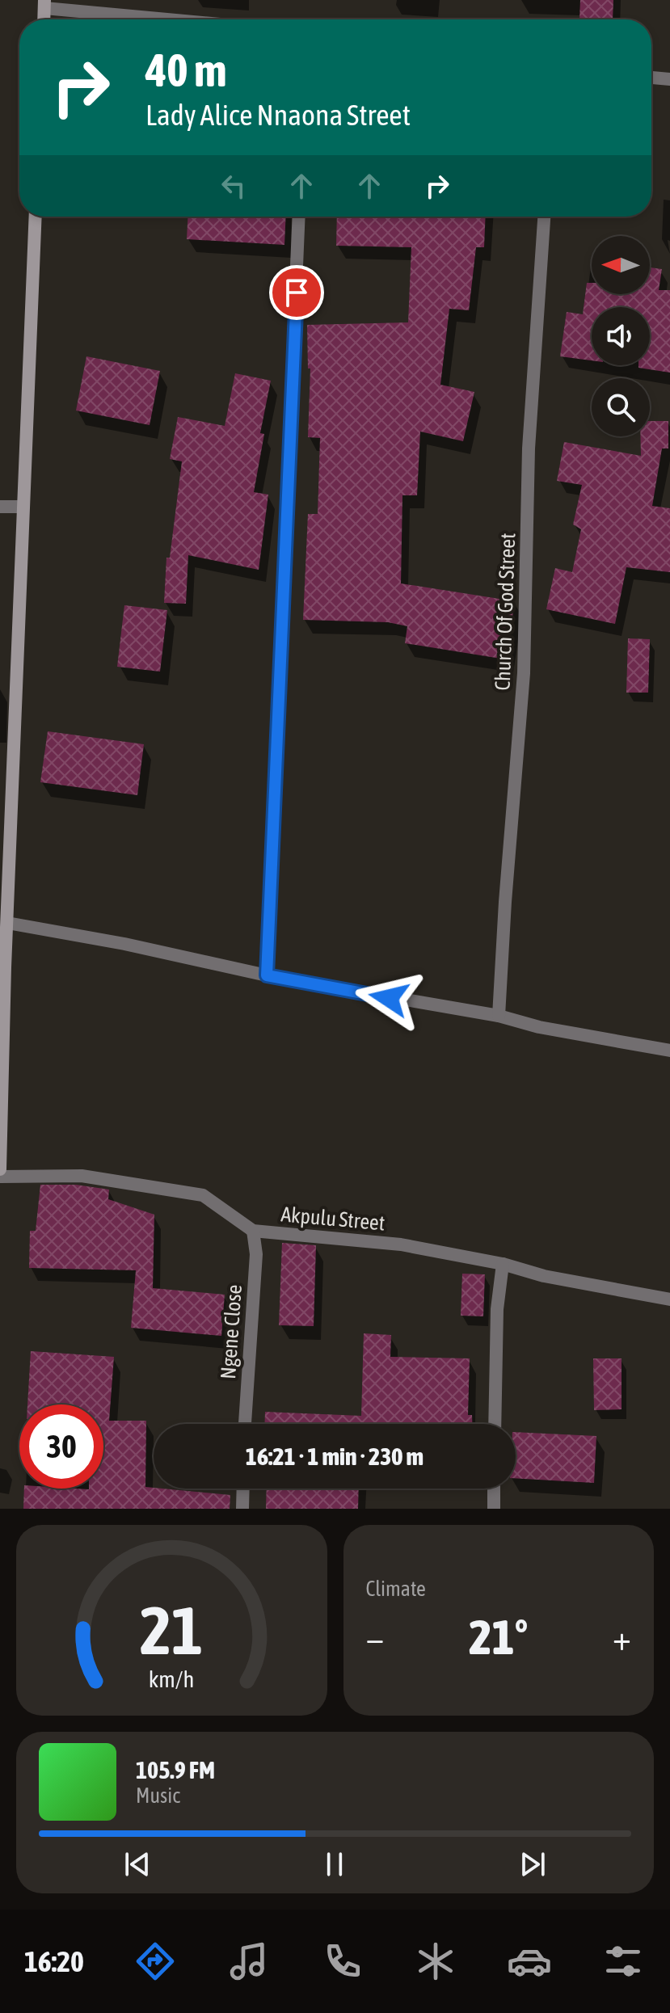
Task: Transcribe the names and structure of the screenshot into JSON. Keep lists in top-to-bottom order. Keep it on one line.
{"streets":{"street":["Church Of God Street","Akpulu Street","Ngene Close"]},"crossings":[["Akpulu Street","Ngene Close"]],"north":"left","page":{"turn":["40 m","Lady Alice Nnaona Street"],"limit":"30","trip":"16:21 · 1 min · 230 m","tile":"Climate","heat":["−","21°","+"],"song":["105.9 FM","Music"],"tabs":"16:20","gauge":["21","km/h"]}}
